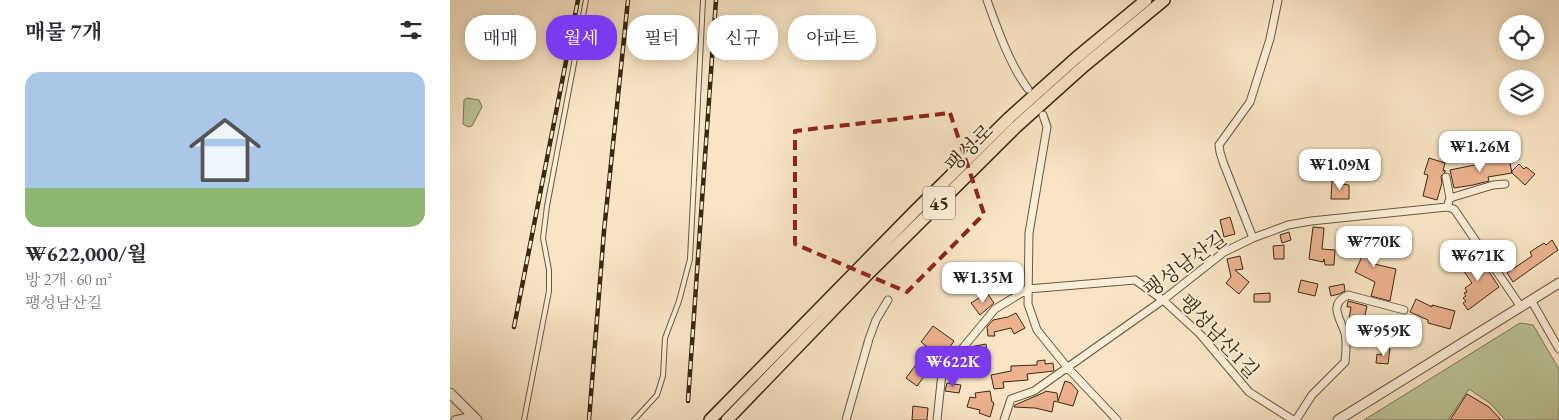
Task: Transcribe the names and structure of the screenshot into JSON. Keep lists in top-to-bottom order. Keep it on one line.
{"streets":{"main road":["팽성로","45"],"street":["팽성남산길","팽성남산1길"]},"crossings":[["팽성남산길","팽성남산1길"]],"page":{"heading":"매물 7개","chip":["매매","월세","필터","신규","아파트"],"list":[{"name":"₩622,000/월","note":"방 2개 · 60 m² · 팽성남산길"}],"price":["₩1.26M","₩1.09M","₩770K","₩671K","₩1.35M","₩959K","₩622K"]}}
